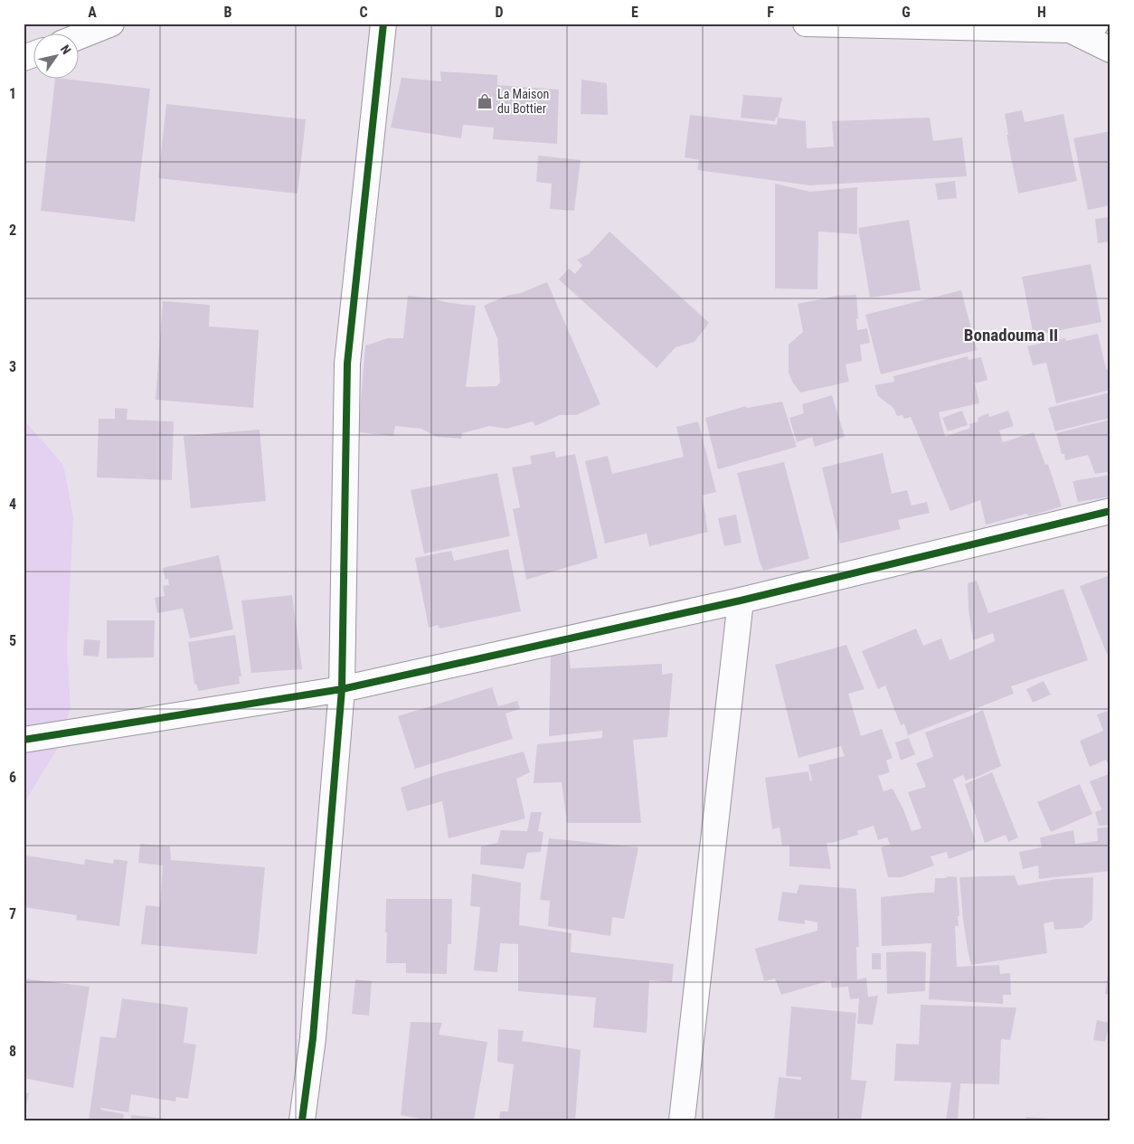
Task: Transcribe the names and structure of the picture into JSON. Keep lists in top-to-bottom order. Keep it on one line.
{"districts":["Bonadouma II"],"places":{"shop":["La Maison du Bottier"]},"north":"top right","grid":{"columns":["A","B","C","D","E","F","G","H"],"rows":["1","2","3","4","5","6","7","8"]}}
